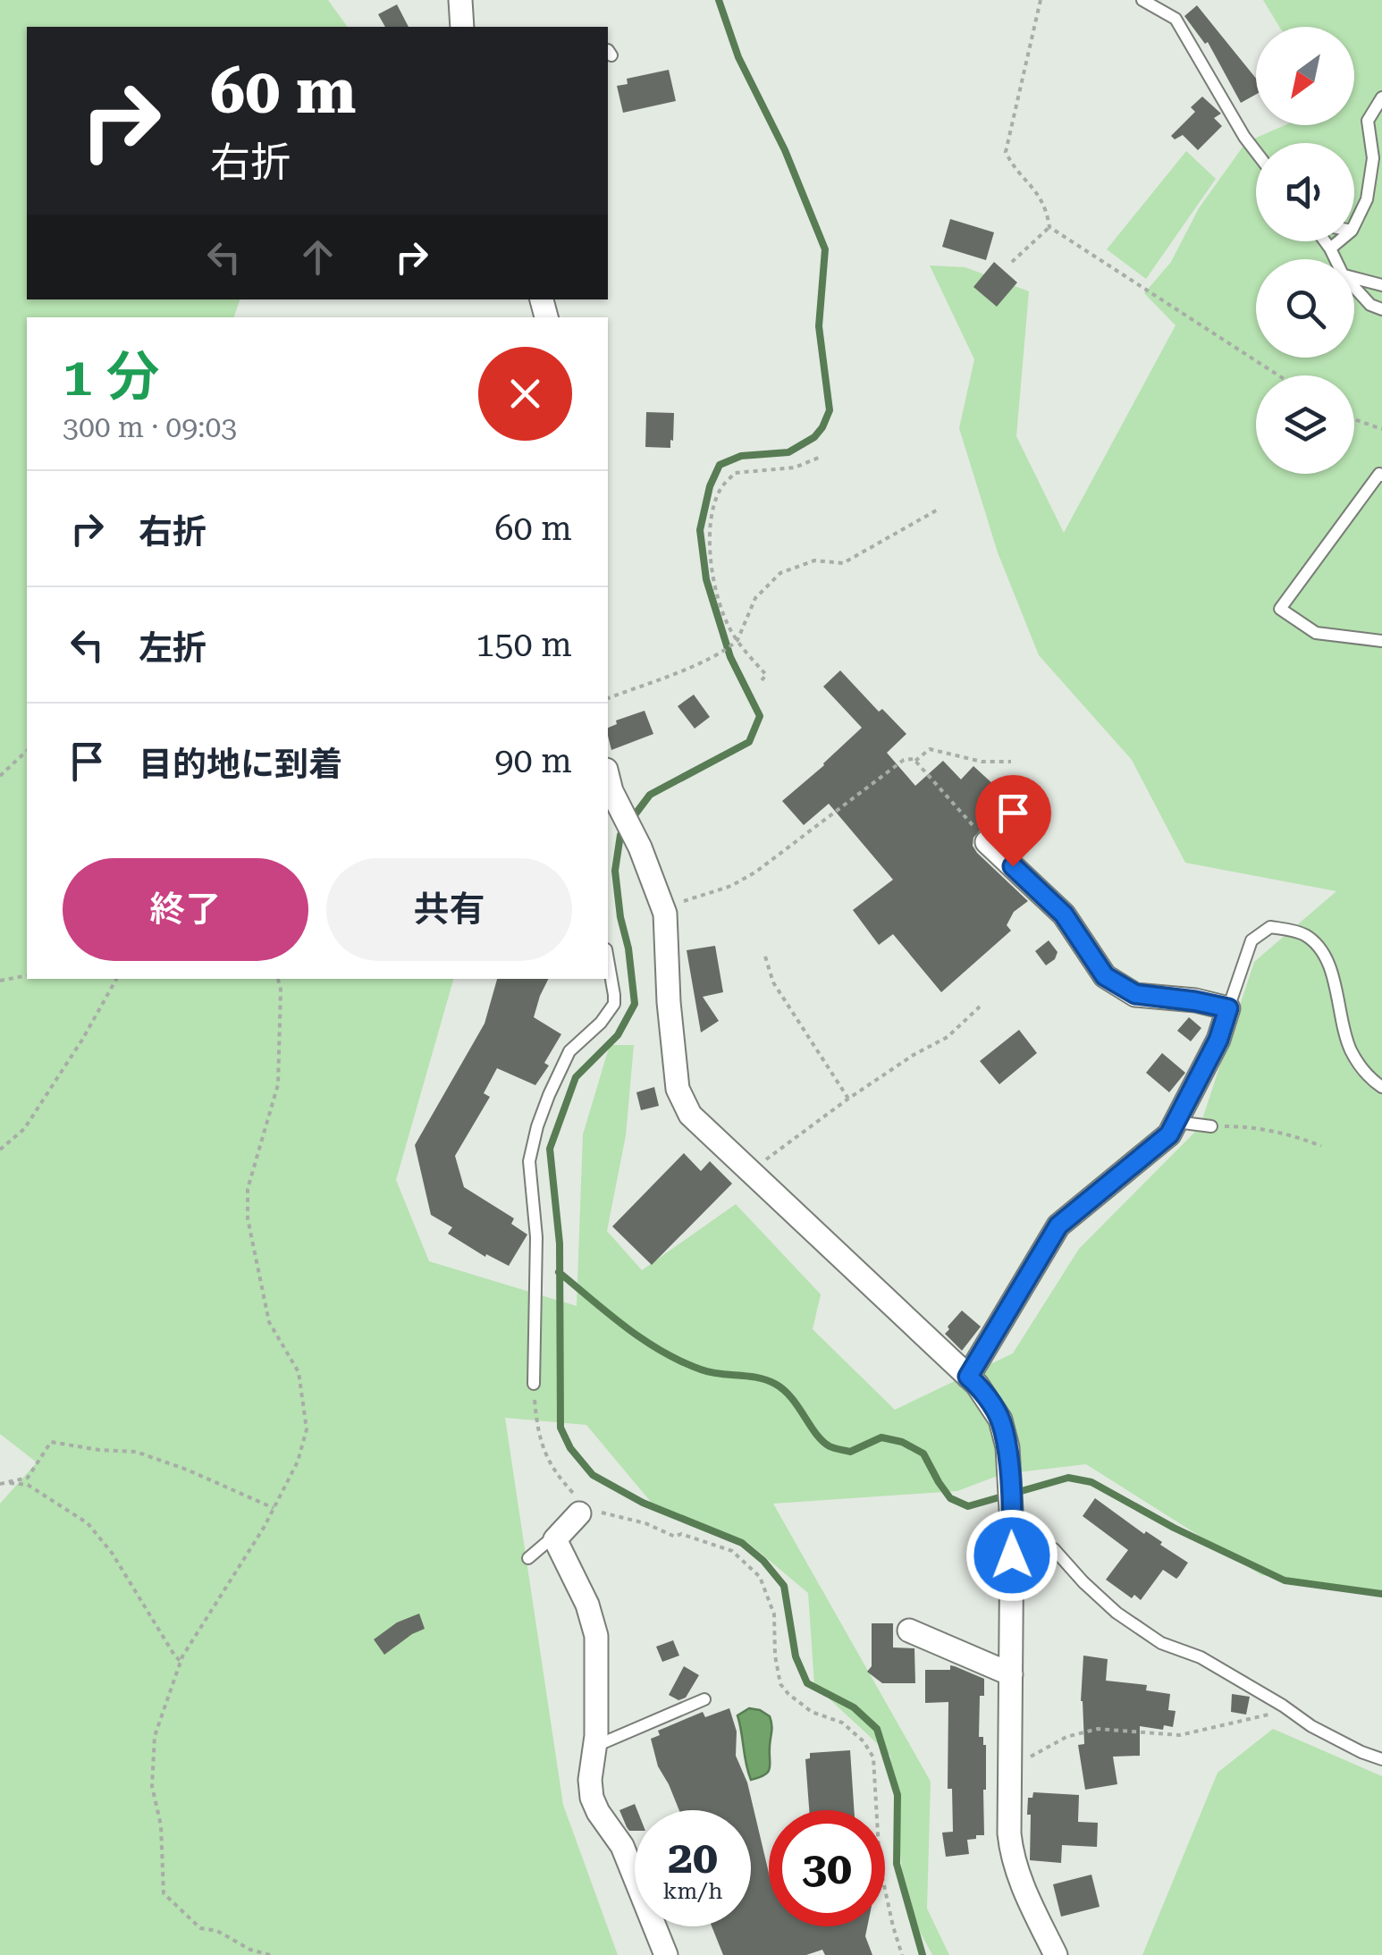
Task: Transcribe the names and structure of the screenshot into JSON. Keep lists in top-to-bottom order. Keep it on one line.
{"north":"bottom left","page":{"turn":["60 m","右折"],"heading":["1 分","300 m · 09:03"],"list":[{"name":"右折","value":"60 m"},{"name":"左折","value":"150 m"},{"name":"目的地に到着","value":"90 m"}],"buttons":["終了","共有"],"speed":"20 km/h","limit":"30"}}
